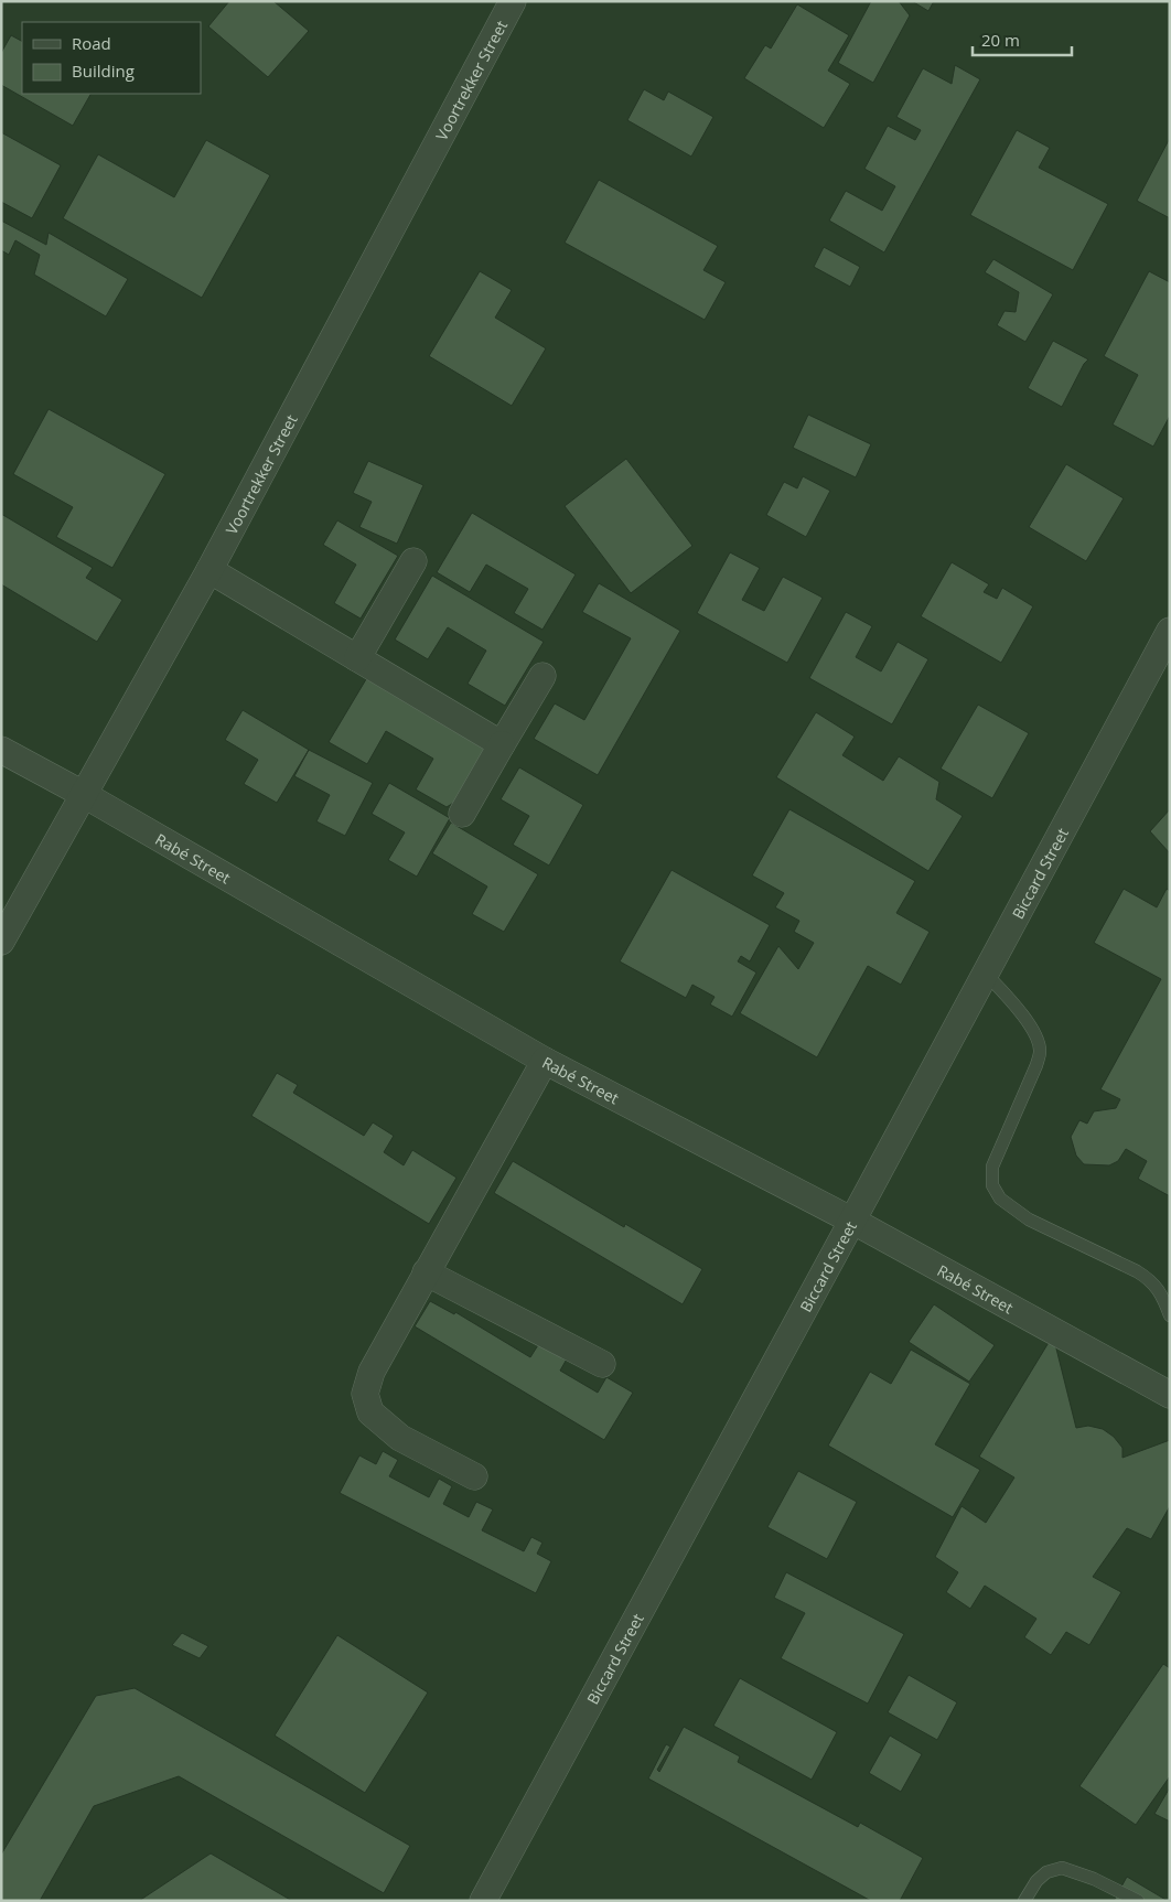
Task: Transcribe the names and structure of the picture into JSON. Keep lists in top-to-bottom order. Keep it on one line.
{"streets":{"street":["Voortrekker Street","Rabé Street","Biccard Street"]},"crossings":[["Voortrekker Street","Rabé Street"],["Rabé Street","Biccard Street"]],"legend":["Road","Building"],"scale_bar":"20 m"}
